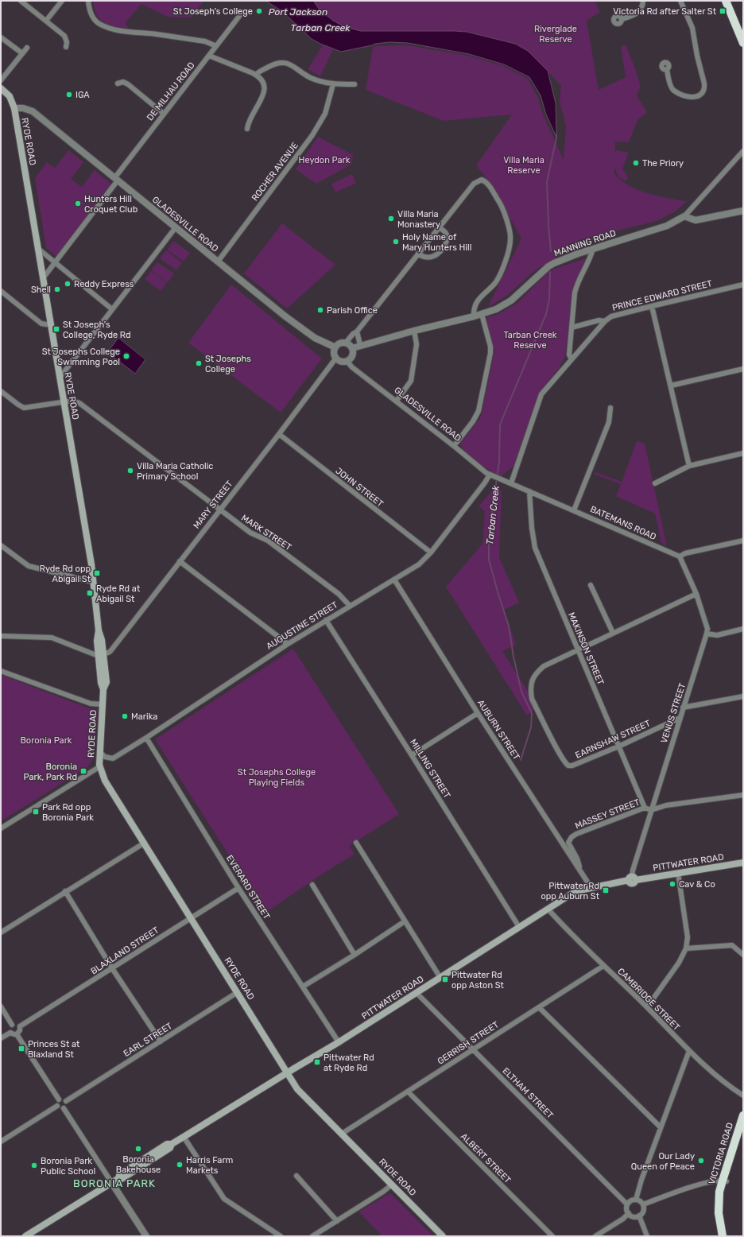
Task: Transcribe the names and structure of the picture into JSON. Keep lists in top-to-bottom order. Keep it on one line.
{"streets":{"highway":["VICTORIA ROAD"],"main road":["RYDE ROAD","PITTWATER ROAD"],"street":["DE MILHAU ROAD","ROCHER AVENUE","GLADESVILLE ROAD","MANNING ROAD","PRINCE EDWARD STREET","JOHN STREET","MARY STREET","BATEMANS ROAD","MARK STREET","AUGUSTINE STREET","MAKINSON STREET","VENUS STREET","AUBURN STREET","EARNSHAW STREET","MILLING STREET","MASSEY STREET","EVERARD STREET","BLAXLAND STREET","CAMBRIDGE STREET","EARL STREET","GERRISH STREET","ELTHAM STREET","ALBERT STREET"]},"crossings":[["DE MILHAU ROAD","RYDE ROAD"],["DE MILHAU ROAD","GLADESVILLE ROAD"],["RYDE ROAD","GLADESVILLE ROAD"],["RYDE ROAD","MARY STREET"],["RYDE ROAD","MARK STREET"],["RYDE ROAD","AUGUSTINE STREET"],["RYDE ROAD","PITTWATER ROAD"],["RYDE ROAD","BLAXLAND STREET"],["RYDE ROAD","EARL STREET"],["RYDE ROAD","GERRISH STREET"],["ROCHER AVENUE","GLADESVILLE ROAD"],["GLADESVILLE ROAD","MANNING ROAD"],["GLADESVILLE ROAD","MARY STREET"],["GLADESVILLE ROAD","BATEMANS ROAD"],["GLADESVILLE ROAD","AUGUSTINE STREET"],["MANNING ROAD","MARY STREET"],["PRINCE EDWARD STREET","BATEMANS ROAD"],["JOHN STREET","MARY STREET"],["JOHN STREET","AUGUSTINE STREET"],["MARY STREET","MARK STREET"],["BATEMANS ROAD","MAKINSON STREET"],["BATEMANS ROAD","VENUS STREET"],["MARK STREET","AUGUSTINE STREET"],["AUGUSTINE STREET","AUBURN STREET"],["AUGUSTINE STREET","MILLING STREET"],["AUGUSTINE STREET","EVERARD STREET"],["MAKINSON STREET","EARNSHAW STREET"],["MAKINSON STREET","MASSEY STREET"],["VENUS STREET","EARNSHAW STREET"],["VENUS STREET","MASSEY STREET"],["VENUS STREET","PITTWATER ROAD"],["AUBURN STREET","MASSEY STREET"],["AUBURN STREET","PITTWATER ROAD"],["MILLING STREET","PITTWATER ROAD"],["PITTWATER ROAD","EVERARD STREET"],["PITTWATER ROAD","CAMBRIDGE STREET"],["PITTWATER ROAD","ELTHAM STREET"],["EVERARD STREET","BLAXLAND STREET"],["CAMBRIDGE STREET","GERRISH STREET"],["GERRISH STREET","ELTHAM STREET"],["GERRISH STREET","ALBERT STREET"]],"districts":["BORONIA PARK"],"water":["Port Jackson","Tarban Creek"],"parks":["Riverglade Reserve","Heydon Park","Villa Maria Reserve","Tarban Creek Reserve","Boronia Park","St Josephs College Playing Fields"],"places":{"other":["St Joseph's College","IGA","The Priory","Hunters Hill Croquet Club","Villa Maria Monastery","Holy Name of Mary Hunters Hill","Reddy Express","Shell","Parish Office","St Josephs College Swimming Pool","St Josephs College","Villa Maria Catholic Primary School","Marika","Cav & Co","Boronia Bakehouse","Our Lady Queen of Peace","Harris Farm Markets","Boronia Park Public School"],"transit":["Victoria Rd after Salter St","St Joseph's College, Ryde Rd","Ryde Rd opp Abigail St","Ryde Rd at Abigail St","Boronia Park, Park Rd","Park Rd opp Boronia Park","Pittwater Rd opp Auburn St","Pittwater Rd opp Aston St","Princes St at Blaxland St","Pittwater Rd at Ryde Rd"]}}
